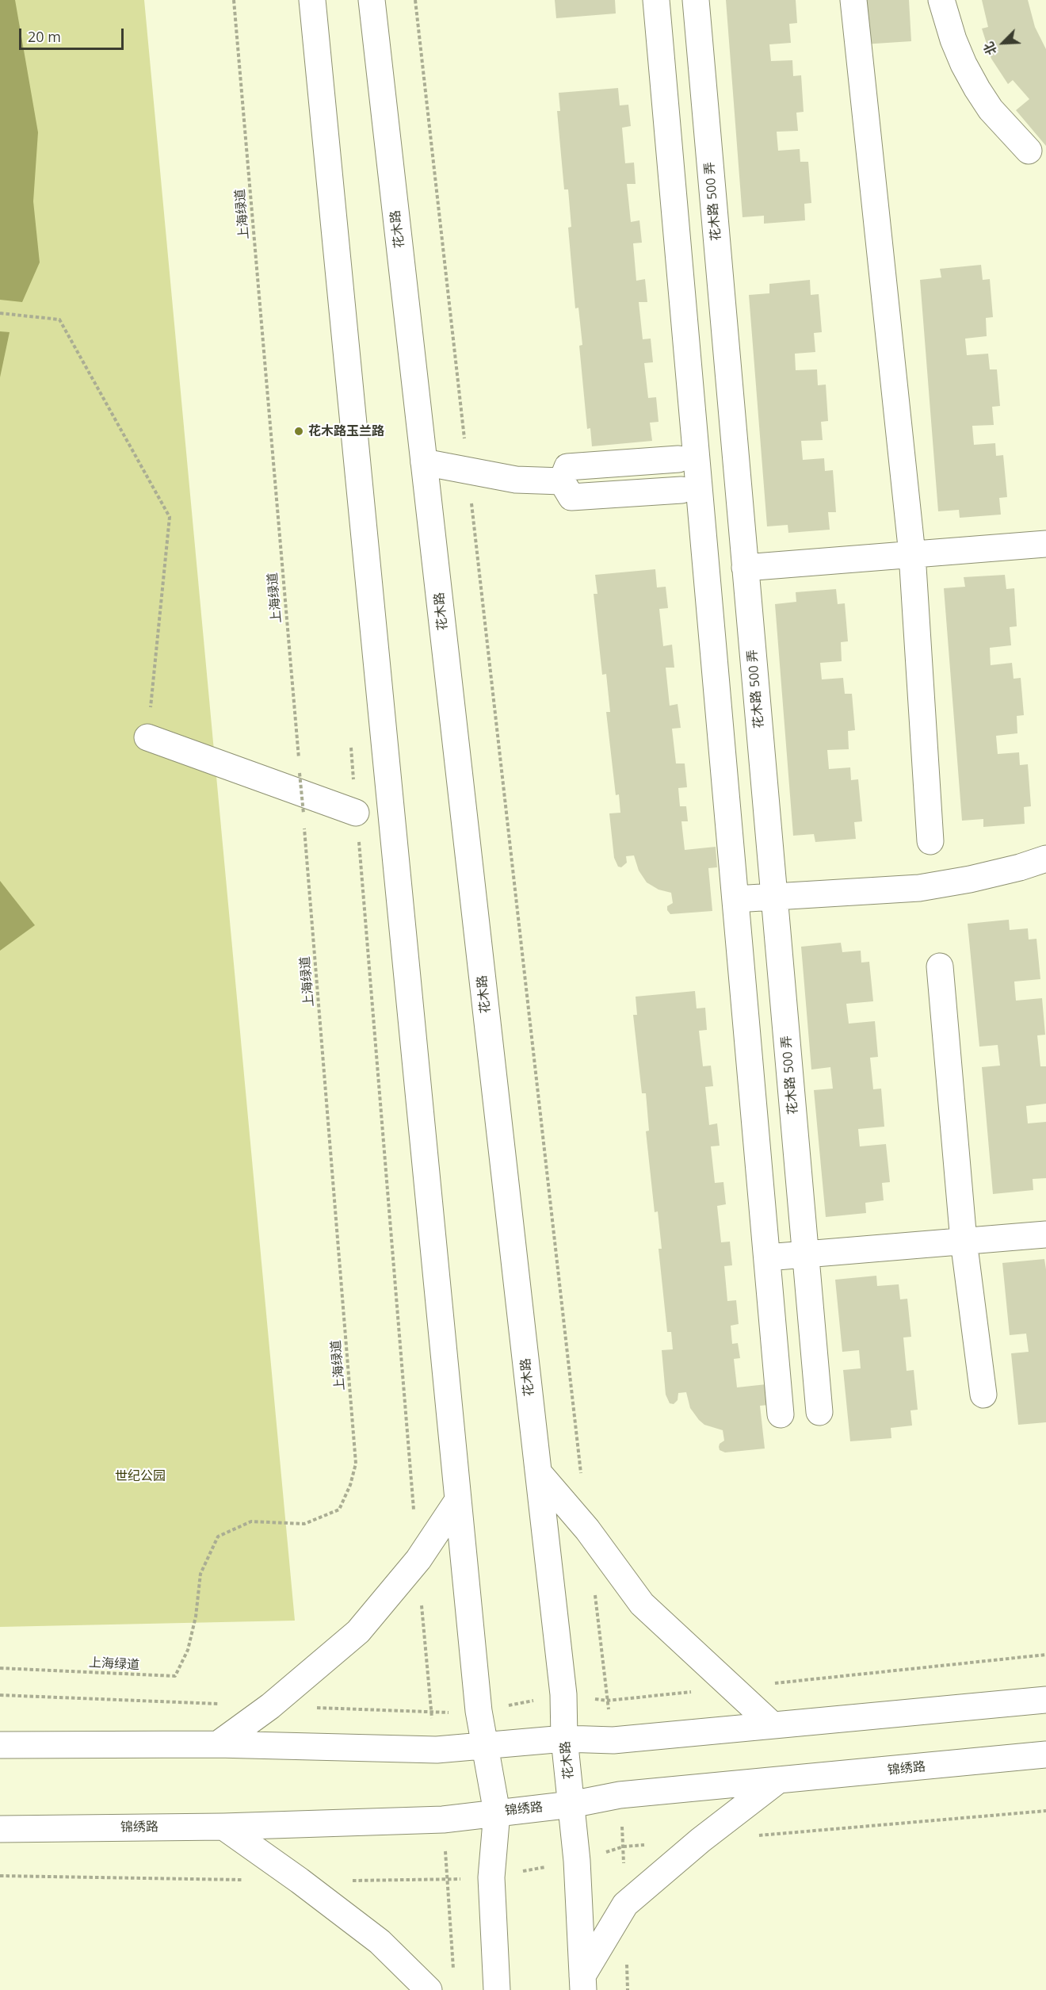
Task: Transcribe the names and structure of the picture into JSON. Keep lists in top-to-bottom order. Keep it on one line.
{"streets":{"main road":["花木路 500 弄","花木路","锦绣路"],"path":["上海绿道"]},"crossings":[["花木路","锦绣路"]],"parks":["世纪公园"],"places":["花木路玉兰路"],"scale_bar":"20 m","north":"bottom left"}
